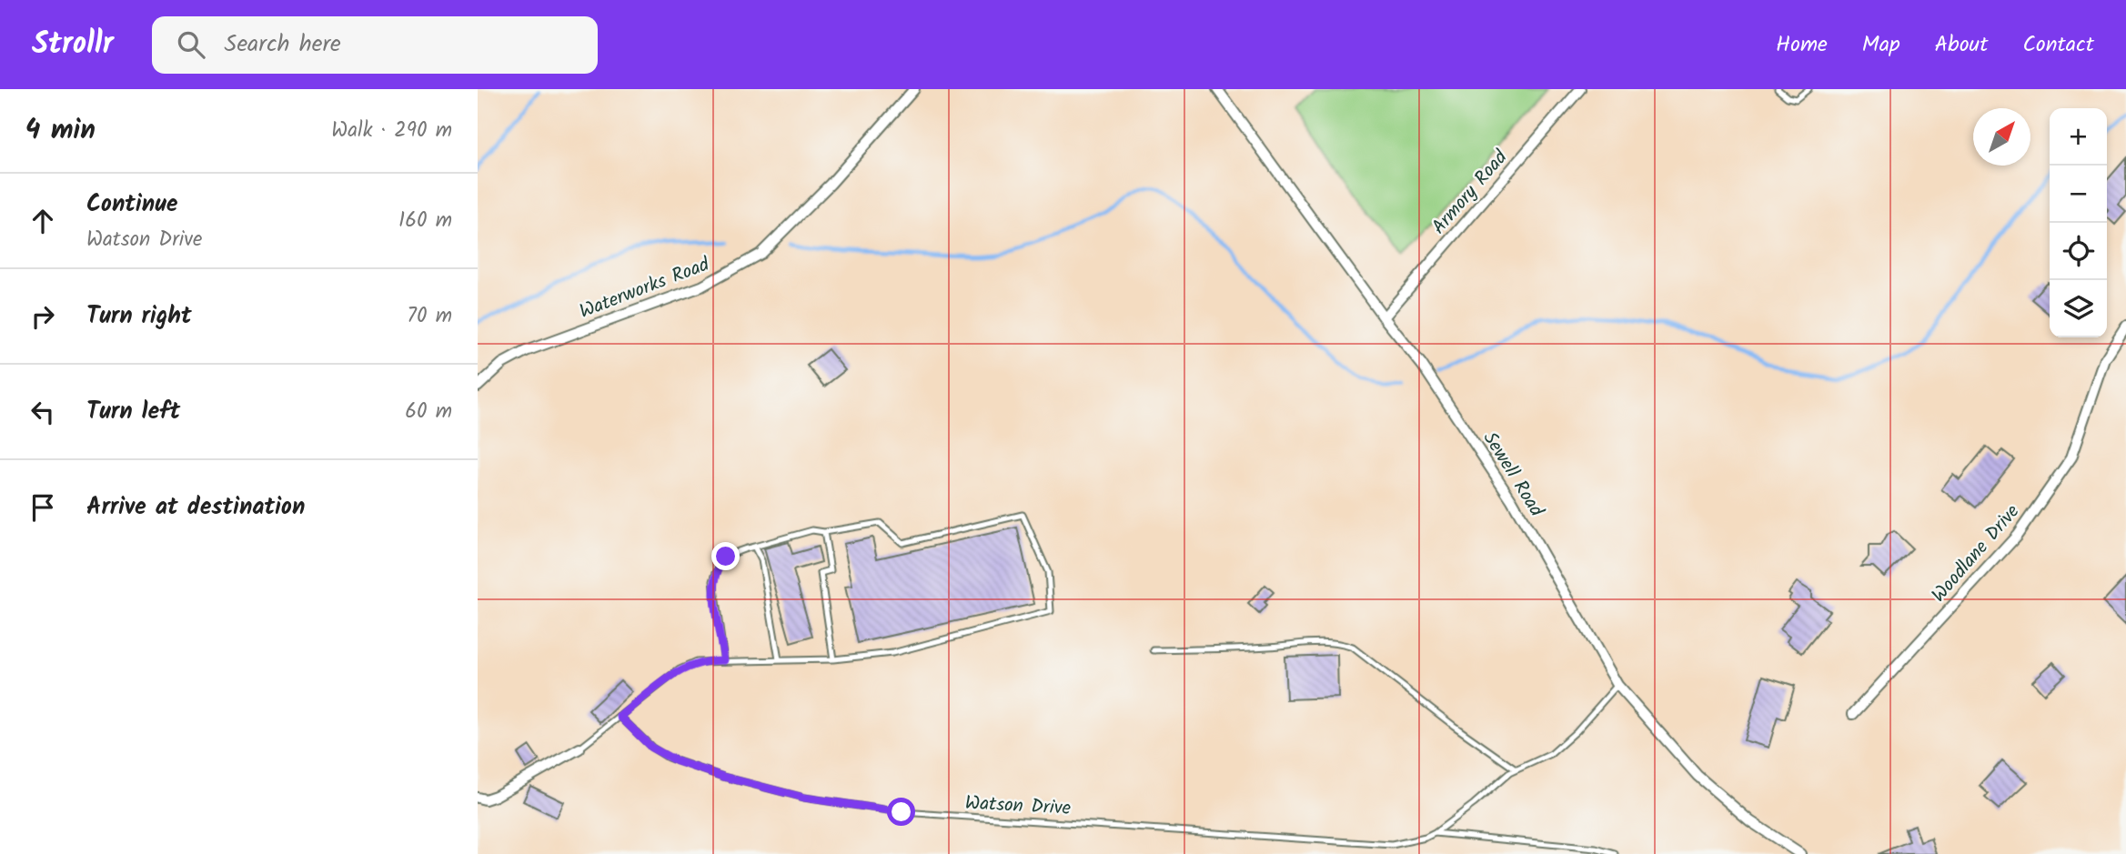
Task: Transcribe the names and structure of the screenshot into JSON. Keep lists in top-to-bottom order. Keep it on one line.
{"streets":{"street":["Armory Road","Waterworks Road","Sewell Road","Woodlane Drive"],"lane":["Watson Drive"]},"crossings":[["Armory Road","Sewell Road"]],"north":"top right","page":{"header":"Strollr","search":"Search here","nav":["Home","Map","About","Contact"],"heading":["4 min","Walk · 290 m"],"map_buttons":["+","−"],"list":[["Continue","Watson Drive","160 m"],["Turn right","70 m"],["Turn left","60 m"],"Arrive at destination"]}}
